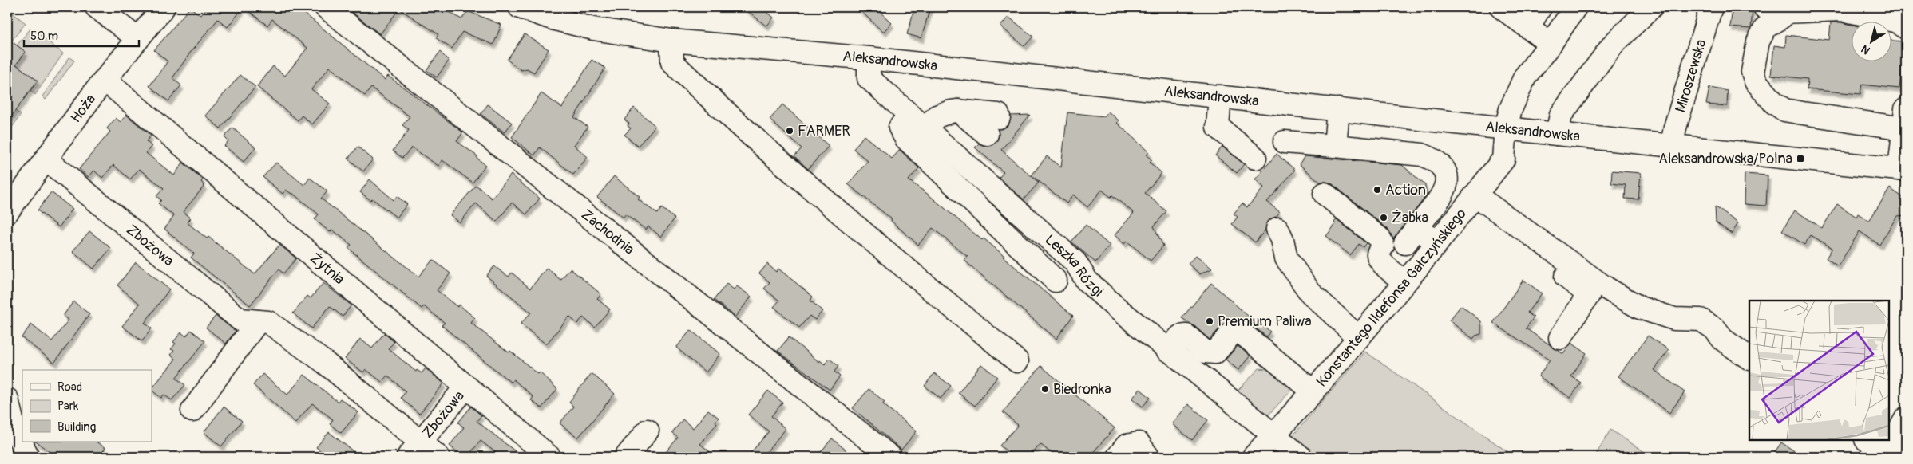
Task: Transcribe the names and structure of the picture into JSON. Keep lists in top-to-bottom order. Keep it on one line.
{"streets":{"street":["Aleksandrowska","Miroszewska","Hoża","Zachodnia","Zbożowa","Leszka Rózgi","Żytnia","Konstantego Ildefonsa Gałczyńskiego"]},"crossings":[["Aleksandrowska","Miroszewska"],["Aleksandrowska","Leszka Rózgi"],["Aleksandrowska","Konstantego Ildefonsa Gałczyńskiego"],["Hoża","Zbożowa"],["Hoża","Żytnia"],["Zbożowa","Żytnia"],["Leszka Rózgi","Konstantego Ildefonsa Gałczyńskiego"]],"places":{"other":["FARMER","Action","Żabka","Premium Paliwa","Biedronka"],"transit":["Aleksandrowska/Polna"]},"legend":["Road","Park","Building"],"scale_bar":"50 m","north":"bottom left"}
